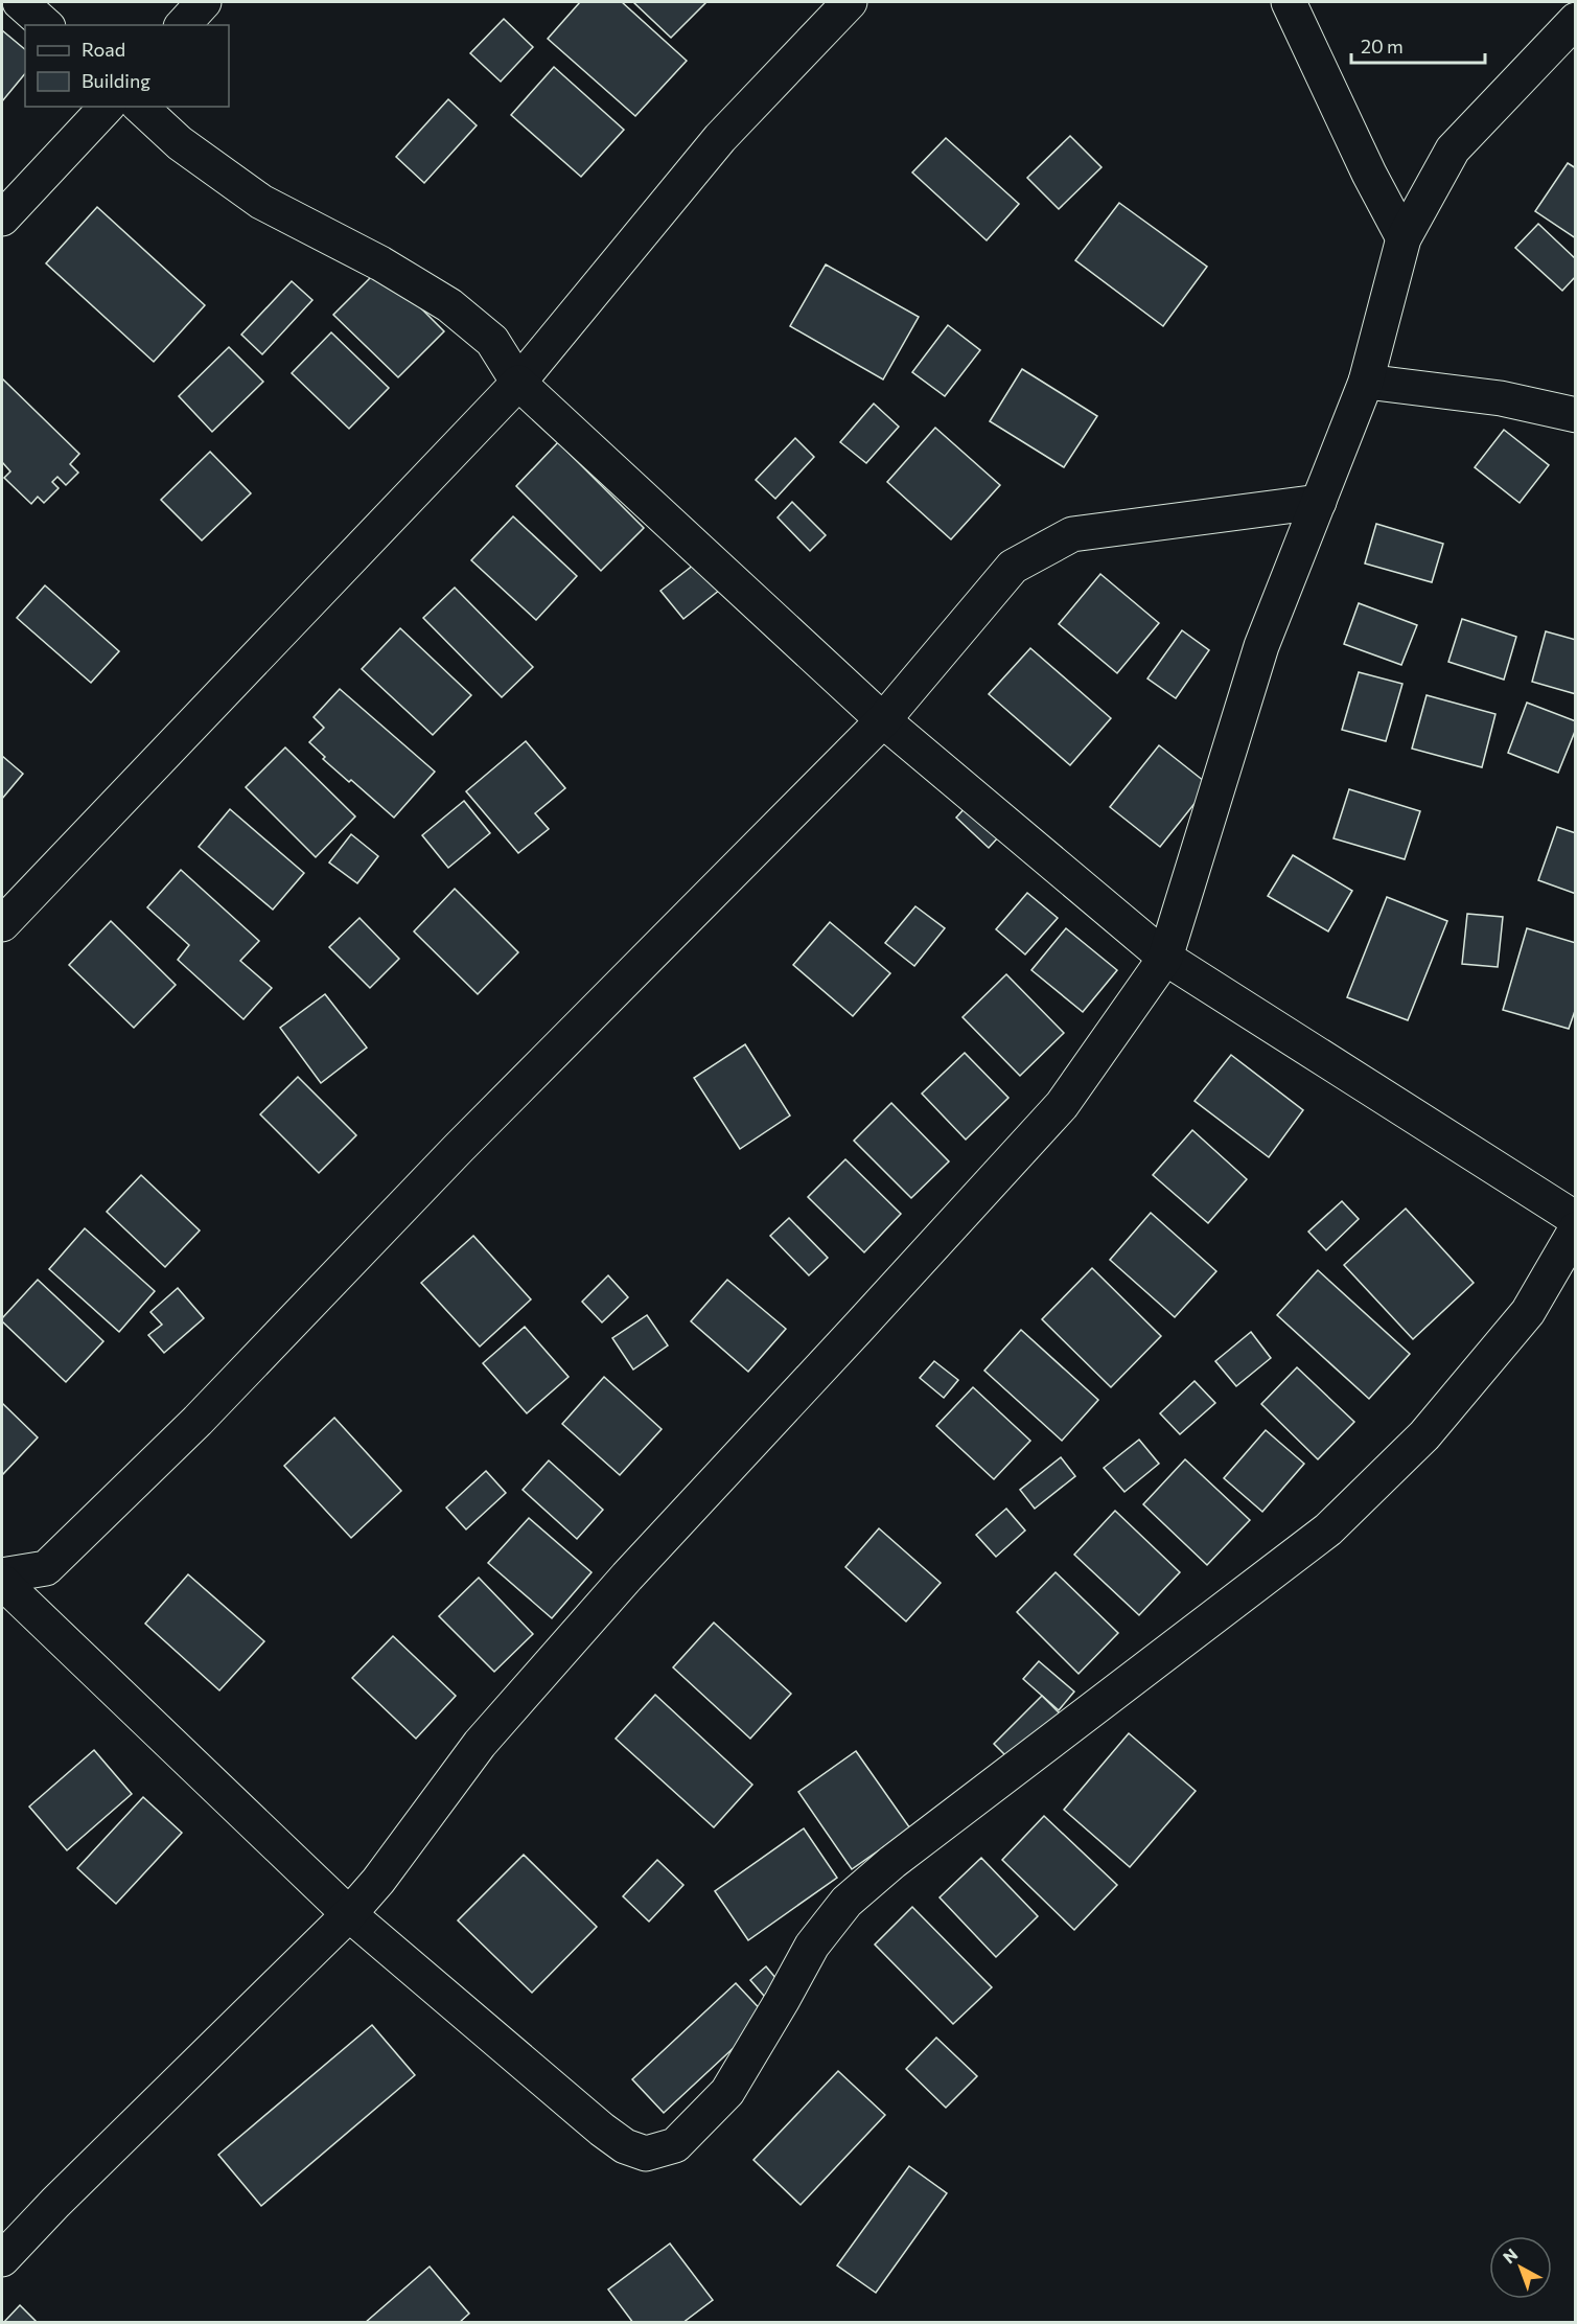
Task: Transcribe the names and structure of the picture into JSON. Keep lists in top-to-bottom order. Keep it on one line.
{"legend":["Road","Building"],"scale_bar":"20 m","north":"top left"}
